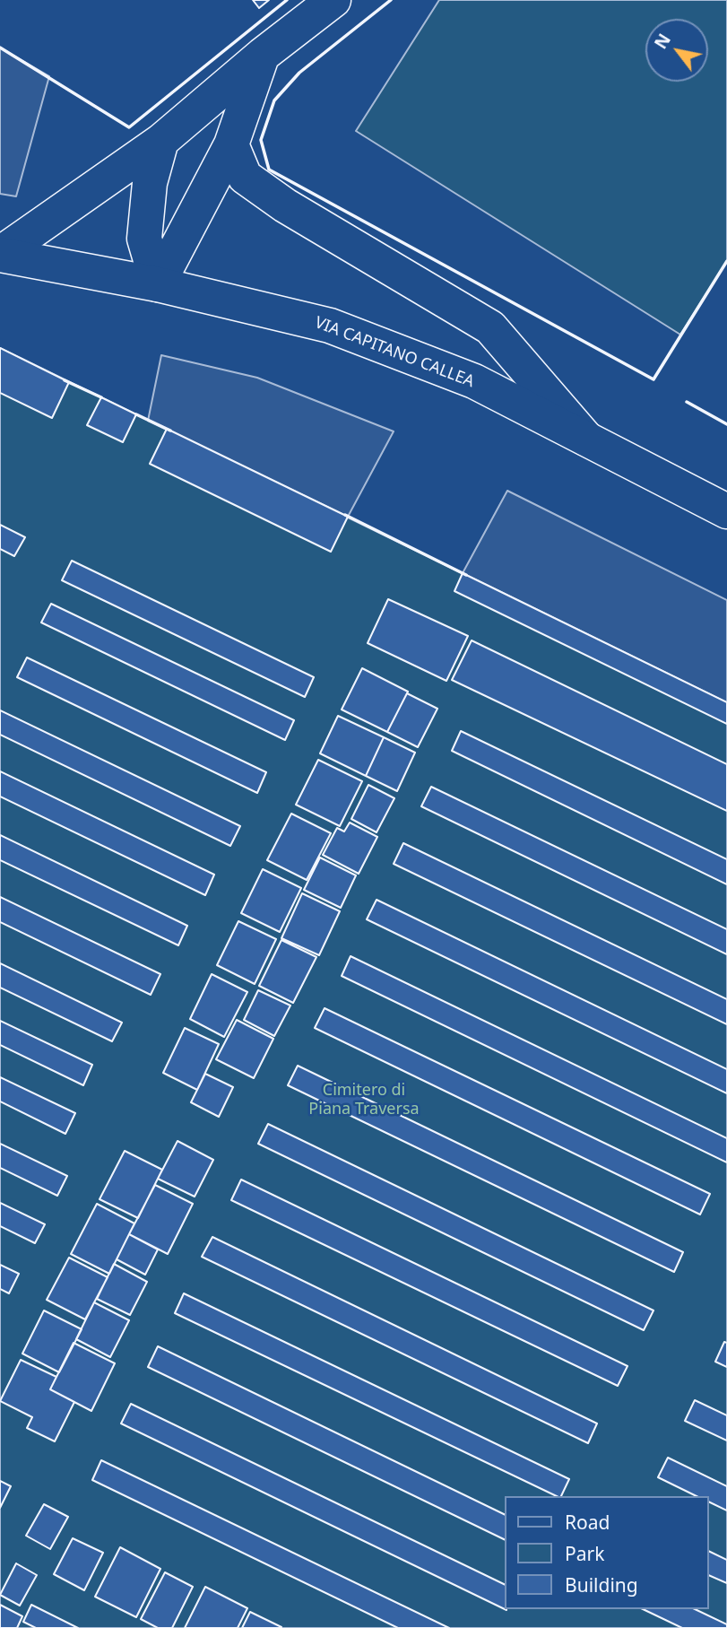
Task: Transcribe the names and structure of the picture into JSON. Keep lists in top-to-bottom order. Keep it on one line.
{"streets":{"street":["VIA CAPITANO CALLEA"]},"parks":["Cimitero di Piana Traversa"],"legend":["Road","Park","Building"],"north":"top left"}
